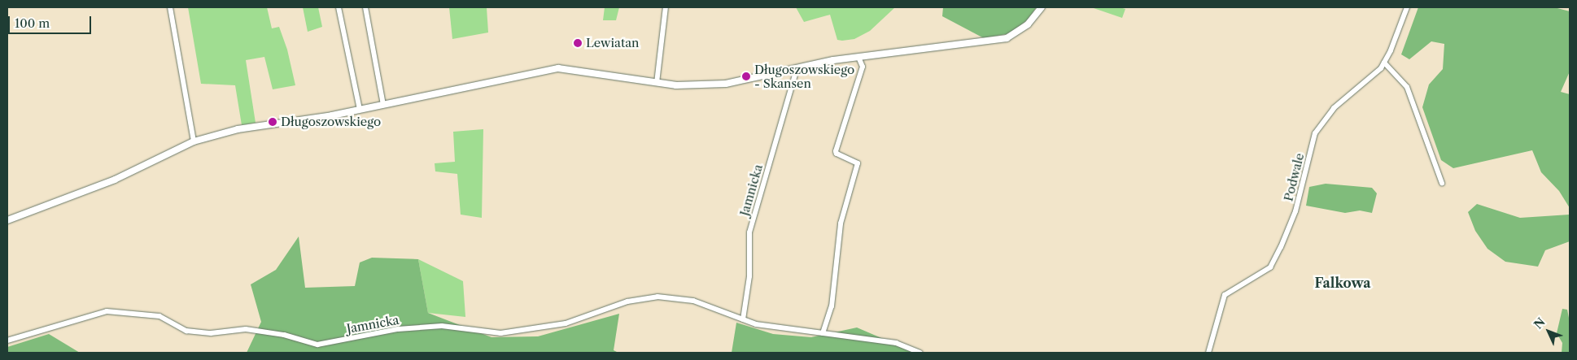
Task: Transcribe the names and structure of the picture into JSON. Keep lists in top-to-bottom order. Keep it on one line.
{"streets":{"street":["Podwale","Jamnicka"]},"districts":["Falkowa"],"places":["Lewiatan","Długoszowskiego - Skansen","Długoszowskiego"],"scale_bar":"100 m","north":"top left"}
